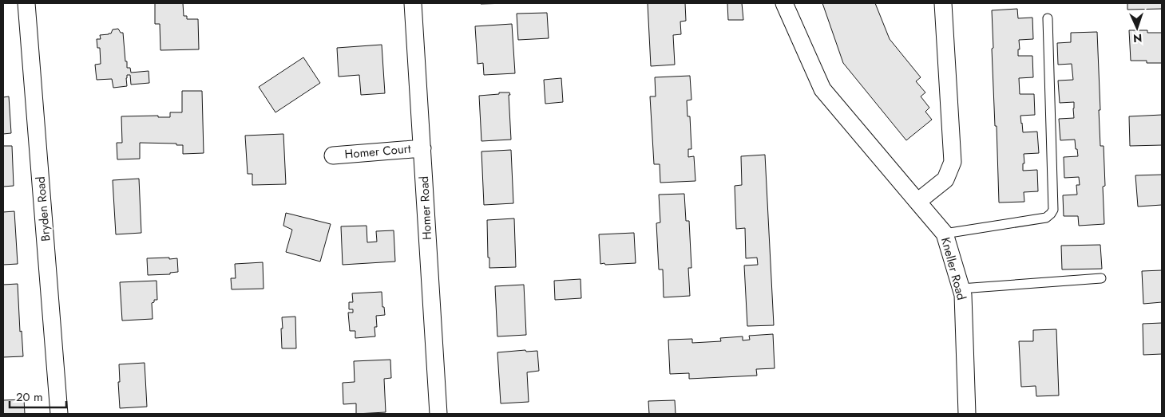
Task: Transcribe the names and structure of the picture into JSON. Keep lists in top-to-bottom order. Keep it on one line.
{"streets":{"street":["Homer Court","Homer Road","Bryden Road","Kneller Road"]},"crossings":[["Homer Court","Homer Road"]],"scale_bar":"20 m","north":"bottom"}
